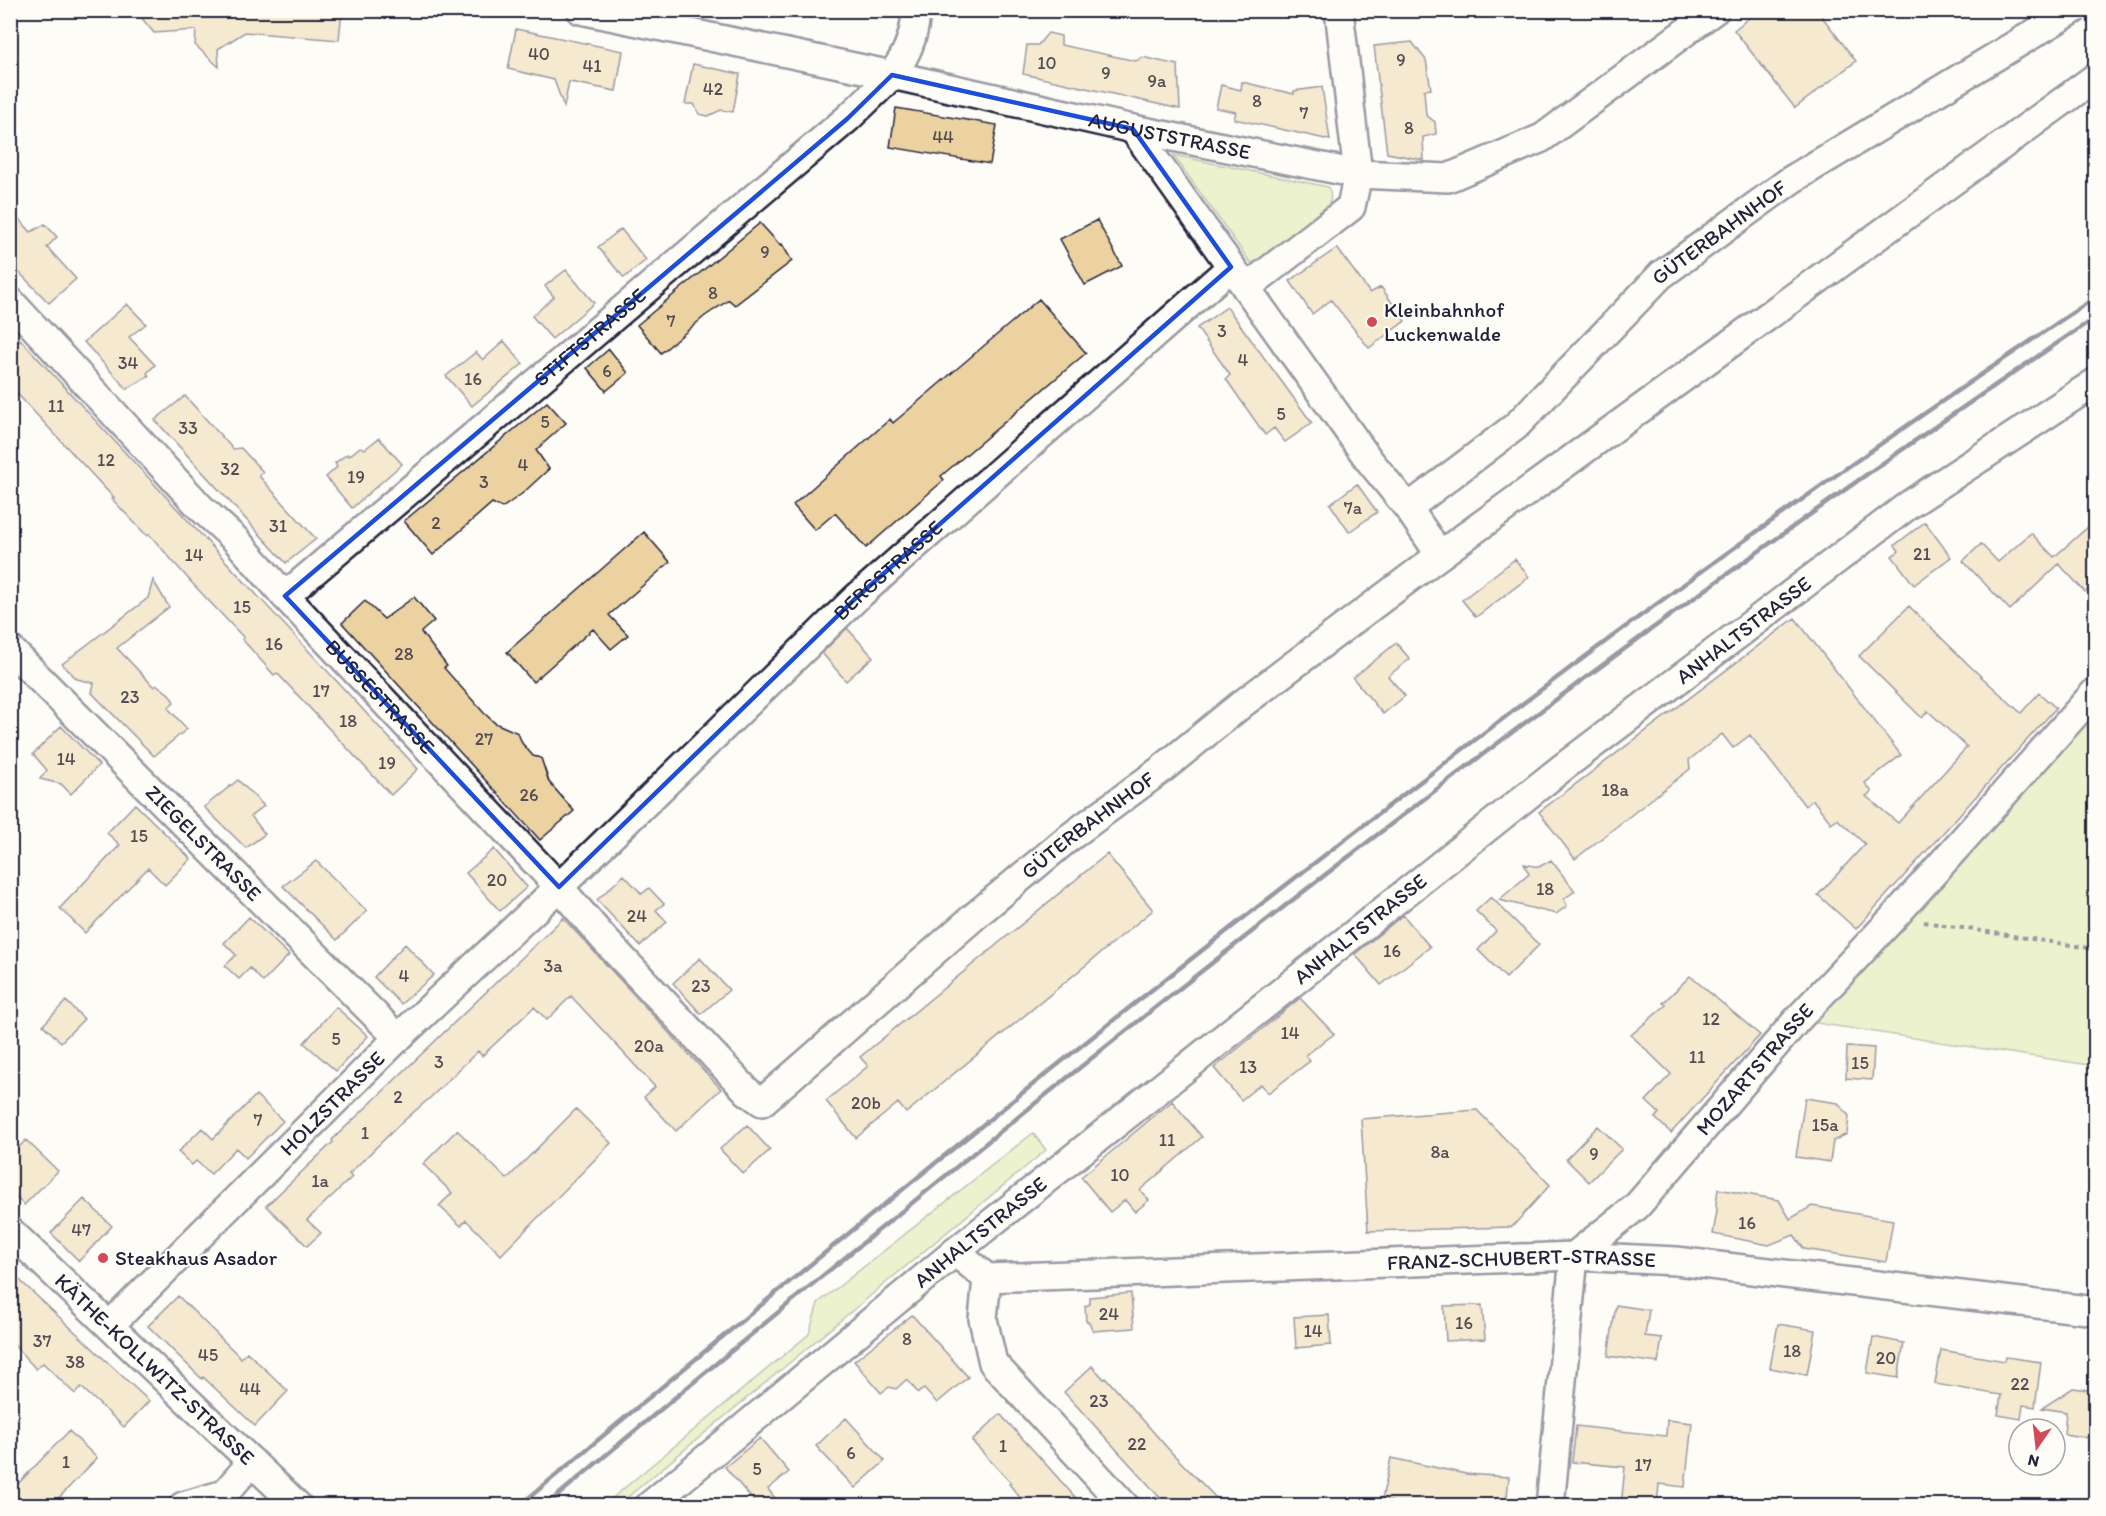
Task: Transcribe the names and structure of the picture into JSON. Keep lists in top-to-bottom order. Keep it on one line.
{"streets":{"street":["AUGUSTSTRASSE","GÜTERBAHNHOF","STIFTSTRASSE","BERGSTRASSE","ANHALTSTRASSE","BUSSESTRASSE","ZIEGELSTRASSE","MOZARTSTRASSE","HOLZSTRASSE","FRANZ-SCHUBERT-STRASSE","KÄTHE-KOLLWITZ-STRASSE"]},"crossings":[["AUGUSTSTRASSE","STIFTSTRASSE"],["AUGUSTSTRASSE","BERGSTRASSE"],["GÜTERBAHNHOF","BUSSESTRASSE"],["STIFTSTRASSE","BUSSESTRASSE"],["BERGSTRASSE","BUSSESTRASSE"],["BERGSTRASSE","HOLZSTRASSE"],["BUSSESTRASSE","HOLZSTRASSE"],["ZIEGELSTRASSE","HOLZSTRASSE"],["MOZARTSTRASSE","FRANZ-SCHUBERT-STRASSE"],["HOLZSTRASSE","KÄTHE-KOLLWITZ-STRASSE"]],"places":["Kleinbahnhof Luckenwalde","Steakhaus Asador"],"house_numbers":["40","9","10","41","9","9a","42","8","7","8","44","9","8","7","3","4","34","6","16","11","5","5","33","12","4","32","19","3","7a","2","31","21","14","15","16","28","17","23","18","27","14","19","18a","26","15","20","18","24","16","3a","4","23","12","14","5","20a","11","3","15","13","2","20b","7","15a","1","11","8a","9","10","1a","16","47","24","16","14","8","37","18","45","20","38","22","44","23","22","1","6","1","17","5"],"north":"bottom"}
